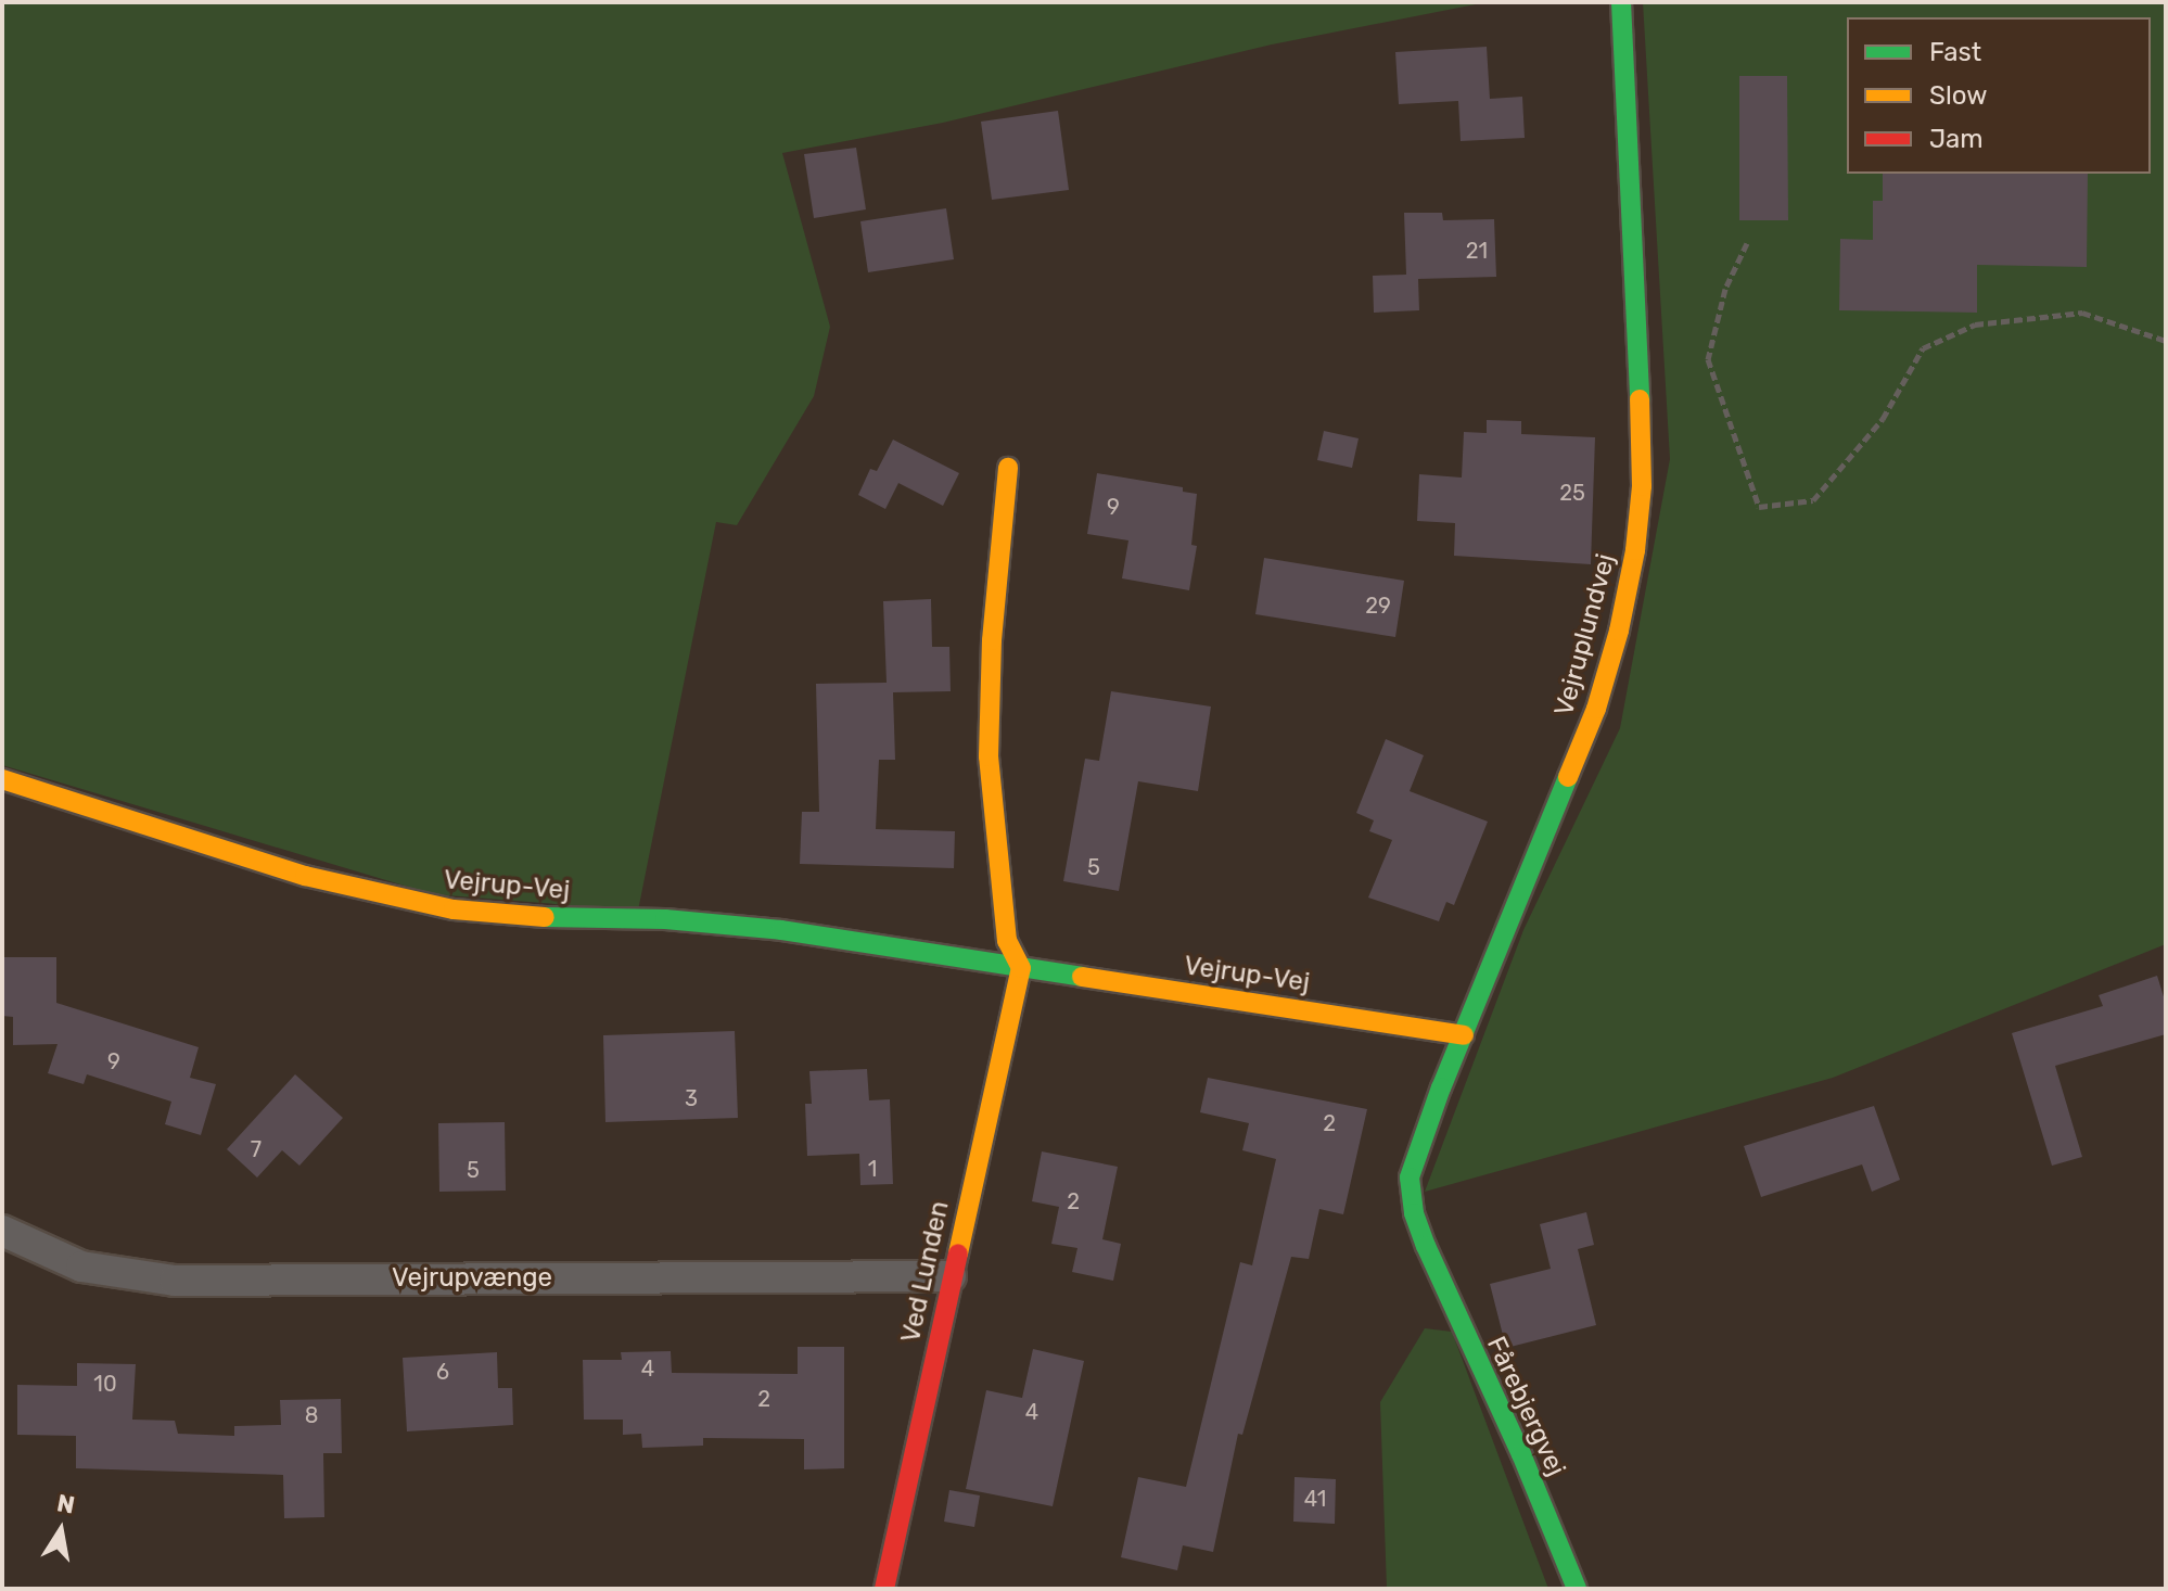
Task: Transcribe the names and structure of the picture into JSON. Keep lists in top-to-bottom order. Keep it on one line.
{"streets":{"street":["Vejruplundvej","Vejrup-Vej","Ved Lunden","Vejrupvænge","Fårebjergvej"]},"crossings":[["Vejruplundvej","Vejrup-Vej"],["Vejruplundvej","Fårebjergvej"],["Vejrup-Vej","Ved Lunden"],["Ved Lunden","Vejrupvænge"]],"house_numbers":["21","25","9","29","5","9","3","2","7","1","5","2","4","6","10","2","4","8","41"],"legend":["Fast","Slow","Jam"],"north":"top"}
